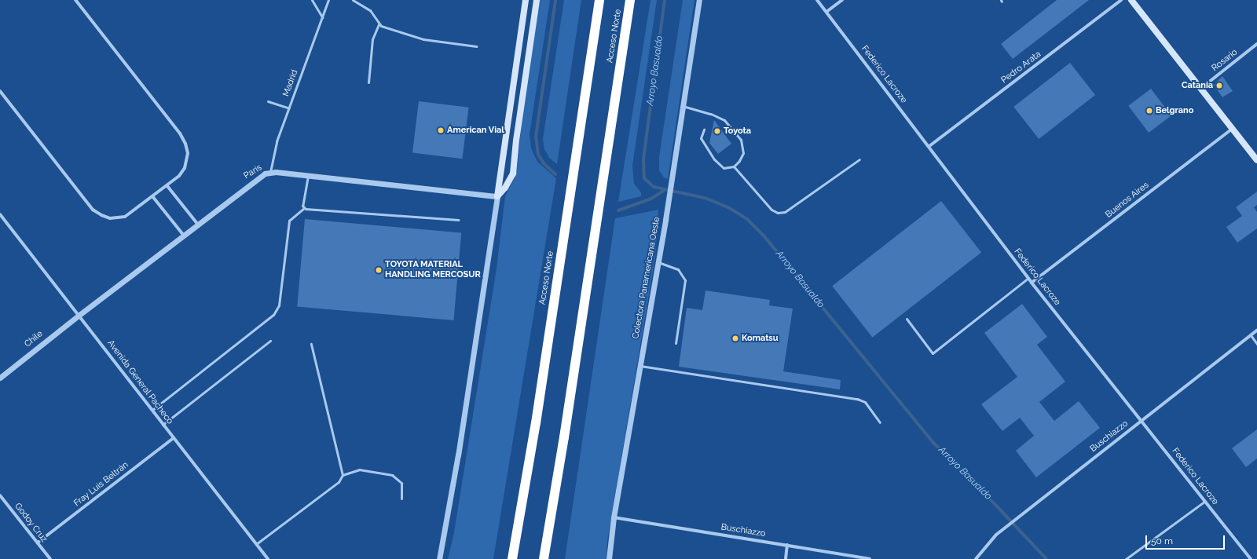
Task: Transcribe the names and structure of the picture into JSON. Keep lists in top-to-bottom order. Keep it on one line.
{"streets":{"highway":["Acceso Norte"],"street":["Rosario","Pedro Arata","Federico Lacroze","París","Buenos Aires","Colectora Panamericana Oeste","Chile","Avenida General Pacheco","Buschiazzo","Fray Luis Beltrán","Godoy Cruz"],"lane":["Madrid"]},"crossings":[["Pedro Arata","Federico Lacroze"],["Federico Lacroze","Buenos Aires"],["Federico Lacroze","Buschiazzo"],["Madrid","París"],["París","Chile"],["París","Avenida General Pacheco"],["Colectora Panamericana Oeste","Buschiazzo"],["Chile","Avenida General Pacheco"],["Avenida General Pacheco","Fray Luis Beltrán"],["Fray Luis Beltrán","Godoy Cruz"]],"water":["Arroyo Basualdo"],"places":["Catania","Belgrano","American Vial","Toyota","TOYOTA MATERIAL HANDLING MERCOSUR","Komatsu"],"scale_bar":"50 m"}
